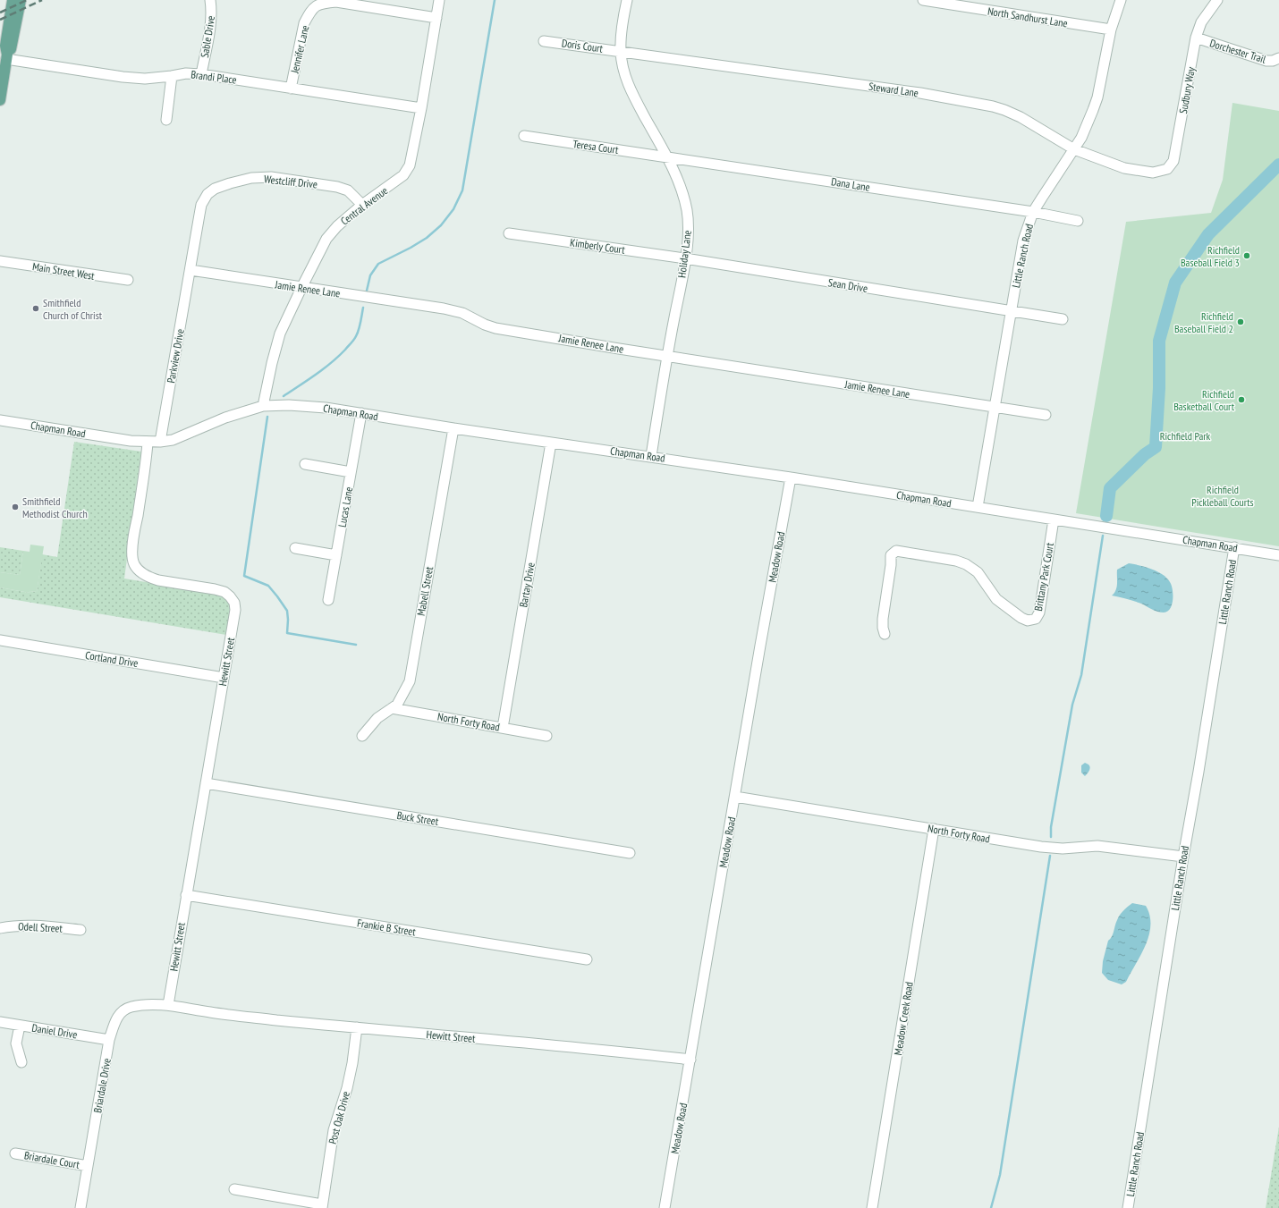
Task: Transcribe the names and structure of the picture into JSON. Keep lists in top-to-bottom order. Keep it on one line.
{"streets":{"street":["North Sandhurst Lane","Sable Drive","Doris Court","Jennifer Lane","Dorchester Trail","Brandi Place","Steward Lane","Sudbury Way","Teresa Court","Westcliff Drive","Dana Lane","Central Avenue","Kimberly Court","Holiday Lane","Little Ranch Road","Main Street West","Sean Drive","Jamie Renee Lane","Parkview Drive","Chapman Road","Lucas Lane","Meadow Road","Brittany Park Court","Bartay Drive","Mabell Street","Cortland Drive","Hewitt Street","North Forty Road","Buck Street","Odell Street","Frankie B Street","Meadow Creek Road","Daniel Drive","Briardale Drive","Post Oak Drive","Briardale Court"]},"crossings":[["North Sandhurst Lane","Little Ranch Road"],["Sable Drive","Brandi Place"],["Doris Court","Steward Lane"],["Doris Court","Holiday Lane"],["Jennifer Lane","Brandi Place"],["Jennifer Lane","Central Avenue"],["Dorchester Trail","Sudbury Way"],["Brandi Place","Central Avenue"],["Steward Lane","Sudbury Way"],["Steward Lane","Holiday Lane"],["Steward Lane","Little Ranch Road"],["Teresa Court","Dana Lane"],["Teresa Court","Holiday Lane"],["Westcliff Drive","Central Avenue"],["Westcliff Drive","Jamie Renee Lane"],["Westcliff Drive","Parkview Drive"],["Dana Lane","Holiday Lane"],["Dana Lane","Little Ranch Road"],["Central Avenue","Jamie Renee Lane"],["Central Avenue","Chapman Road"],["Kimberly Court","Holiday Lane"],["Kimberly Court","Sean Drive"],["Holiday Lane","Sean Drive"],["Holiday Lane","Jamie Renee Lane"],["Holiday Lane","Chapman Road"],["Little Ranch Road","Sean Drive"],["Little Ranch Road","Jamie Renee Lane"],["Little Ranch Road","Chapman Road"],["Little Ranch Road","North Forty Road"],["Jamie Renee Lane","Parkview Drive"],["Parkview Drive","Chapman Road"],["Chapman Road","Lucas Lane"],["Chapman Road","Meadow Road"],["Chapman Road","Brittany Park Court"],["Chapman Road","Bartay Drive"],["Chapman Road","Mabell Street"],["Chapman Road","Hewitt Street"],["Meadow Road","Hewitt Street"],["Meadow Road","North Forty Road"],["Bartay Drive","North Forty Road"],["Mabell Street","North Forty Road"],["Cortland Drive","Hewitt Street"],["Hewitt Street","Buck Street"],["Hewitt Street","Frankie B Street"],["Hewitt Street","Briardale Drive"],["Hewitt Street","Post Oak Drive"],["North Forty Road","Meadow Creek Road"],["Daniel Drive","Briardale Drive"],["Briardale Drive","Briardale Court"]],"parks":["Richfield Park","Richfield Pickleball Courts"],"places":["Richfield Baseball Field 3","Smithfield Church of Christ","Richfield Baseball Field 2","Richfield Basketball Court","Smithfield Methodist Church"]}
